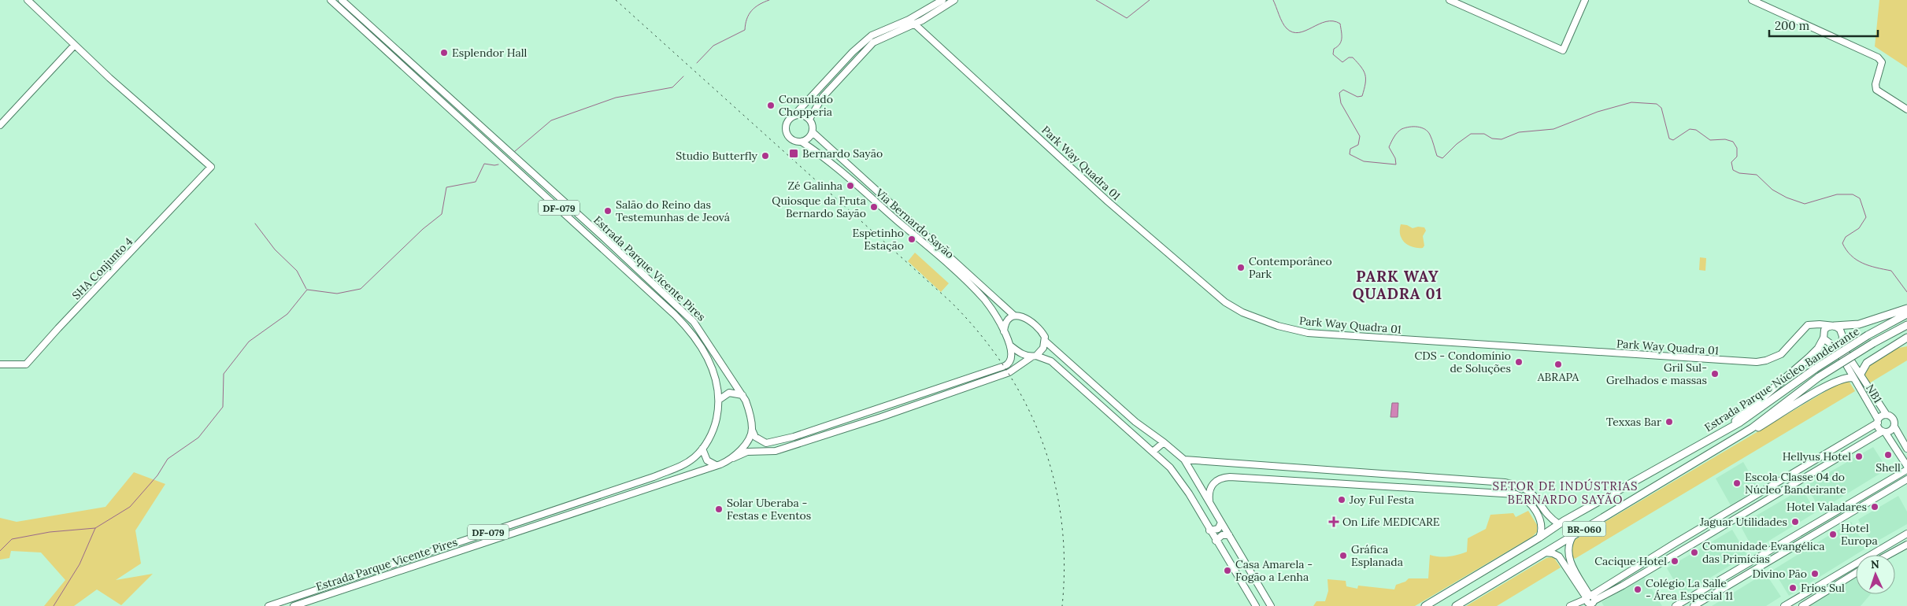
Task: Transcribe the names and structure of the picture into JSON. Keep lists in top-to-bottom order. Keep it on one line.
{"streets":{"highway":["Estrada Parque Núcleo Bandeirante","BR-060"],"main road":["Park Way Quadra 01","DF-079","Via Bernardo Sayão","SHA Conjunto 4","Estrada Parque Vicente Pires","NB1"]},"districts":["PARK WAY QUADRA 01","SETOR DE INDÚSTRIAS BERNARDO SAYÃO"],"places":{"other":["Esplendor Hall","Consulado Chopperia","Studio Butterfly","Zé Galinha","Quiosque da Fruta Bernardo Sayão","Salão do Reino das Testemunhas de Jeová","Espetinho Estação","Contemporâneo Park","CDS - Condomínio de Soluções","ABRAPA","Gril Sul- Grelhados e massas","Texxas Bar","Shell","Hellyus Hotel","Escola Classe 04 do Núcleo Bandeirante","Joy Ful Festa","Hotel Valadares","Solar Uberaba - Festas e Eventos","Jaguar Utilidades","Hotel Europa","Comunidade Evangélica das Primícias","Gráfica Esplanada","Cacique Hotel","Casa Amarela - Fogão a Lenha","Divino Pão","Frios Sul","Colégio La Salle - Área Especial 11"],"transit":["Bernardo Sayão"],"health":["On Life MEDICARE"]},"scale_bar":"200 m","north":"top"}
